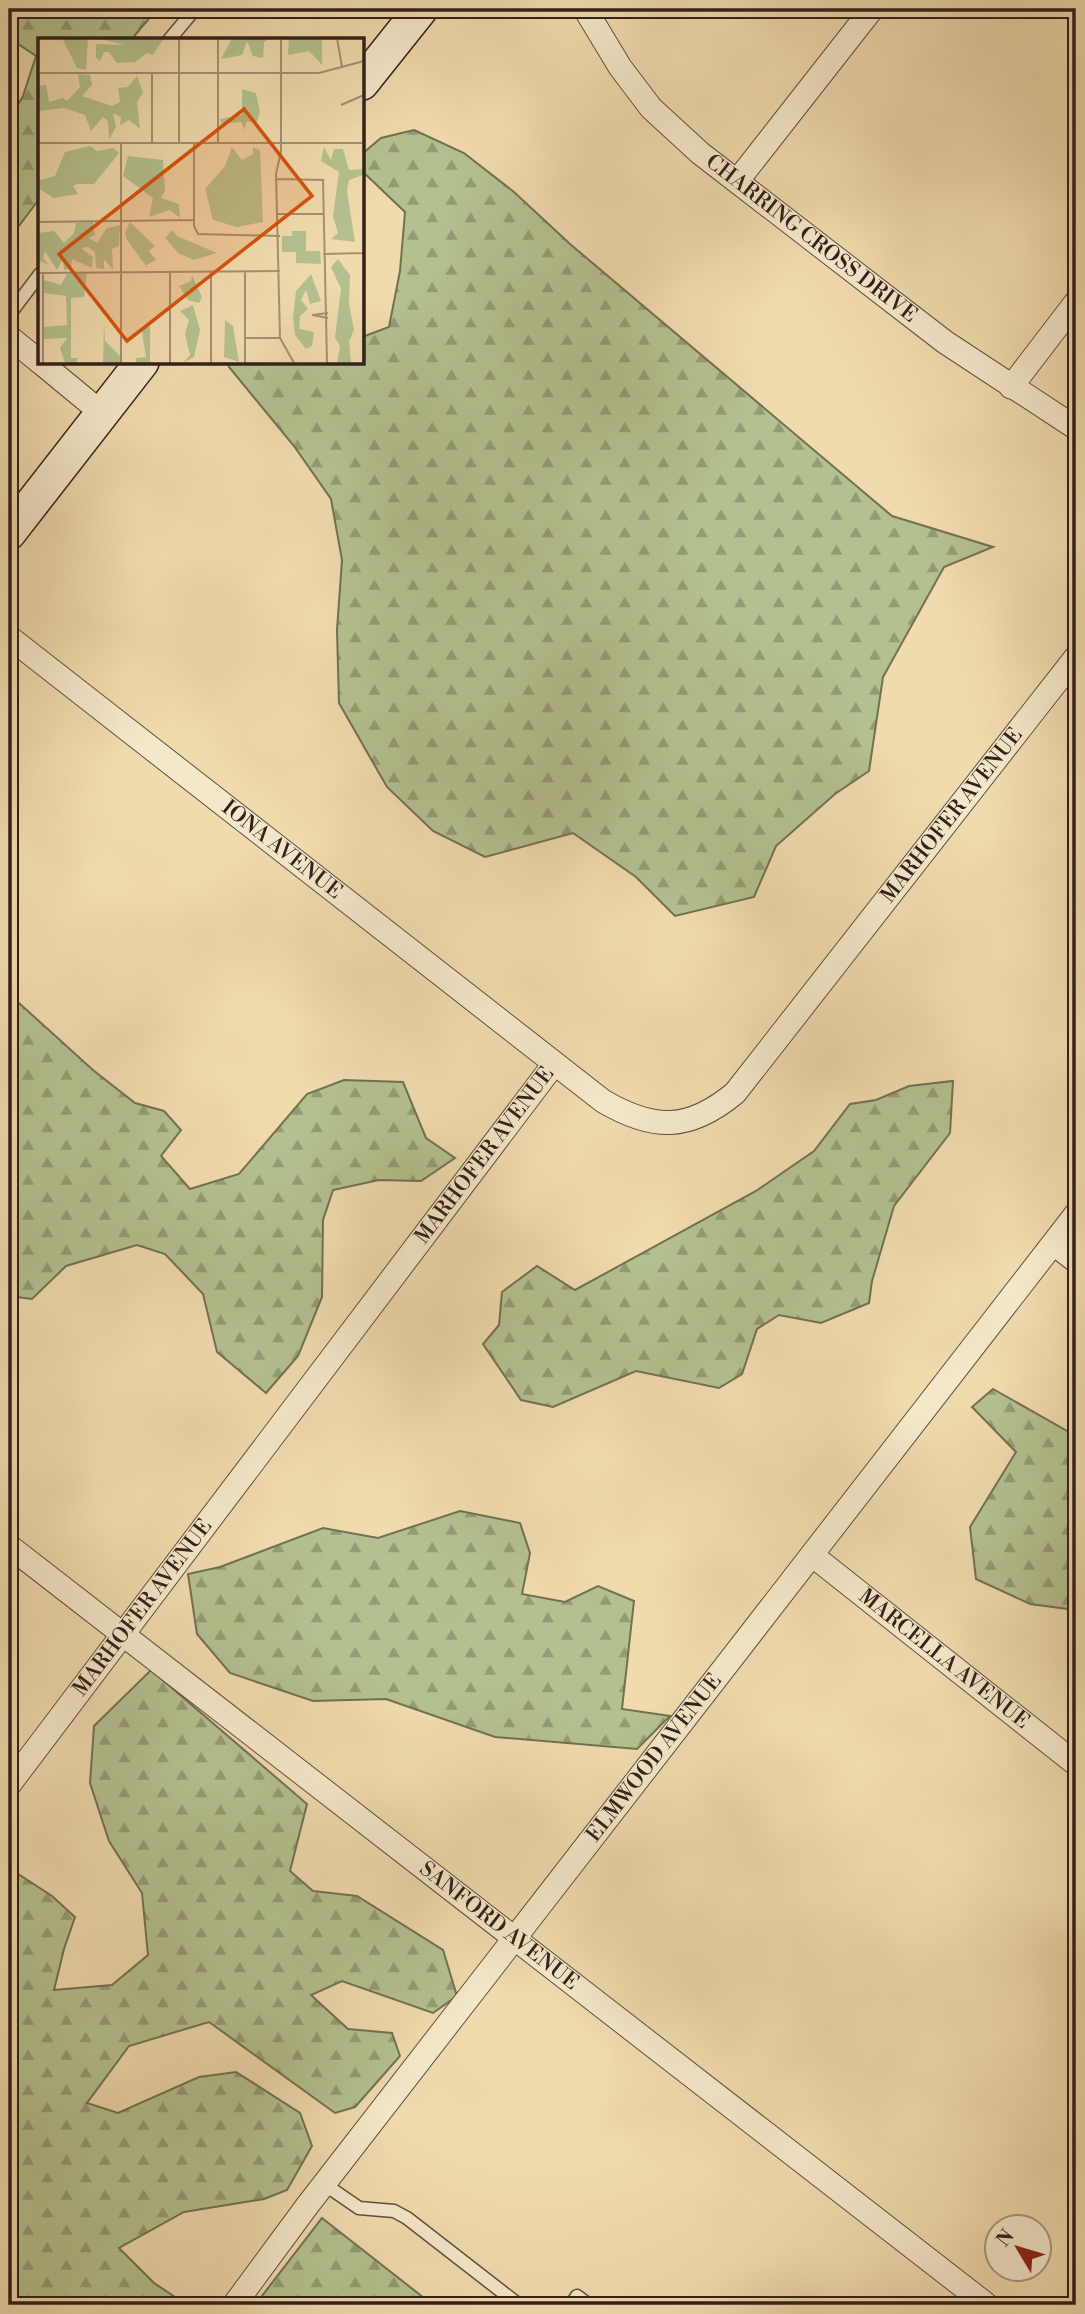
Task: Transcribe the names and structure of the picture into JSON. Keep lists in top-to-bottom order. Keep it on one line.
{"streets":{"street":["CHARRING CROSS DRIVE","MARHOFER AVENUE","IONA AVENUE","MARCELLA AVENUE","ELMWOOD AVENUE","SANFORD AVENUE"]},"crossings":[["MARHOFER AVENUE","IONA AVENUE"],["MARHOFER AVENUE","SANFORD AVENUE"],["MARCELLA AVENUE","ELMWOOD AVENUE"],["ELMWOOD AVENUE","SANFORD AVENUE"]],"north":"top left"}
